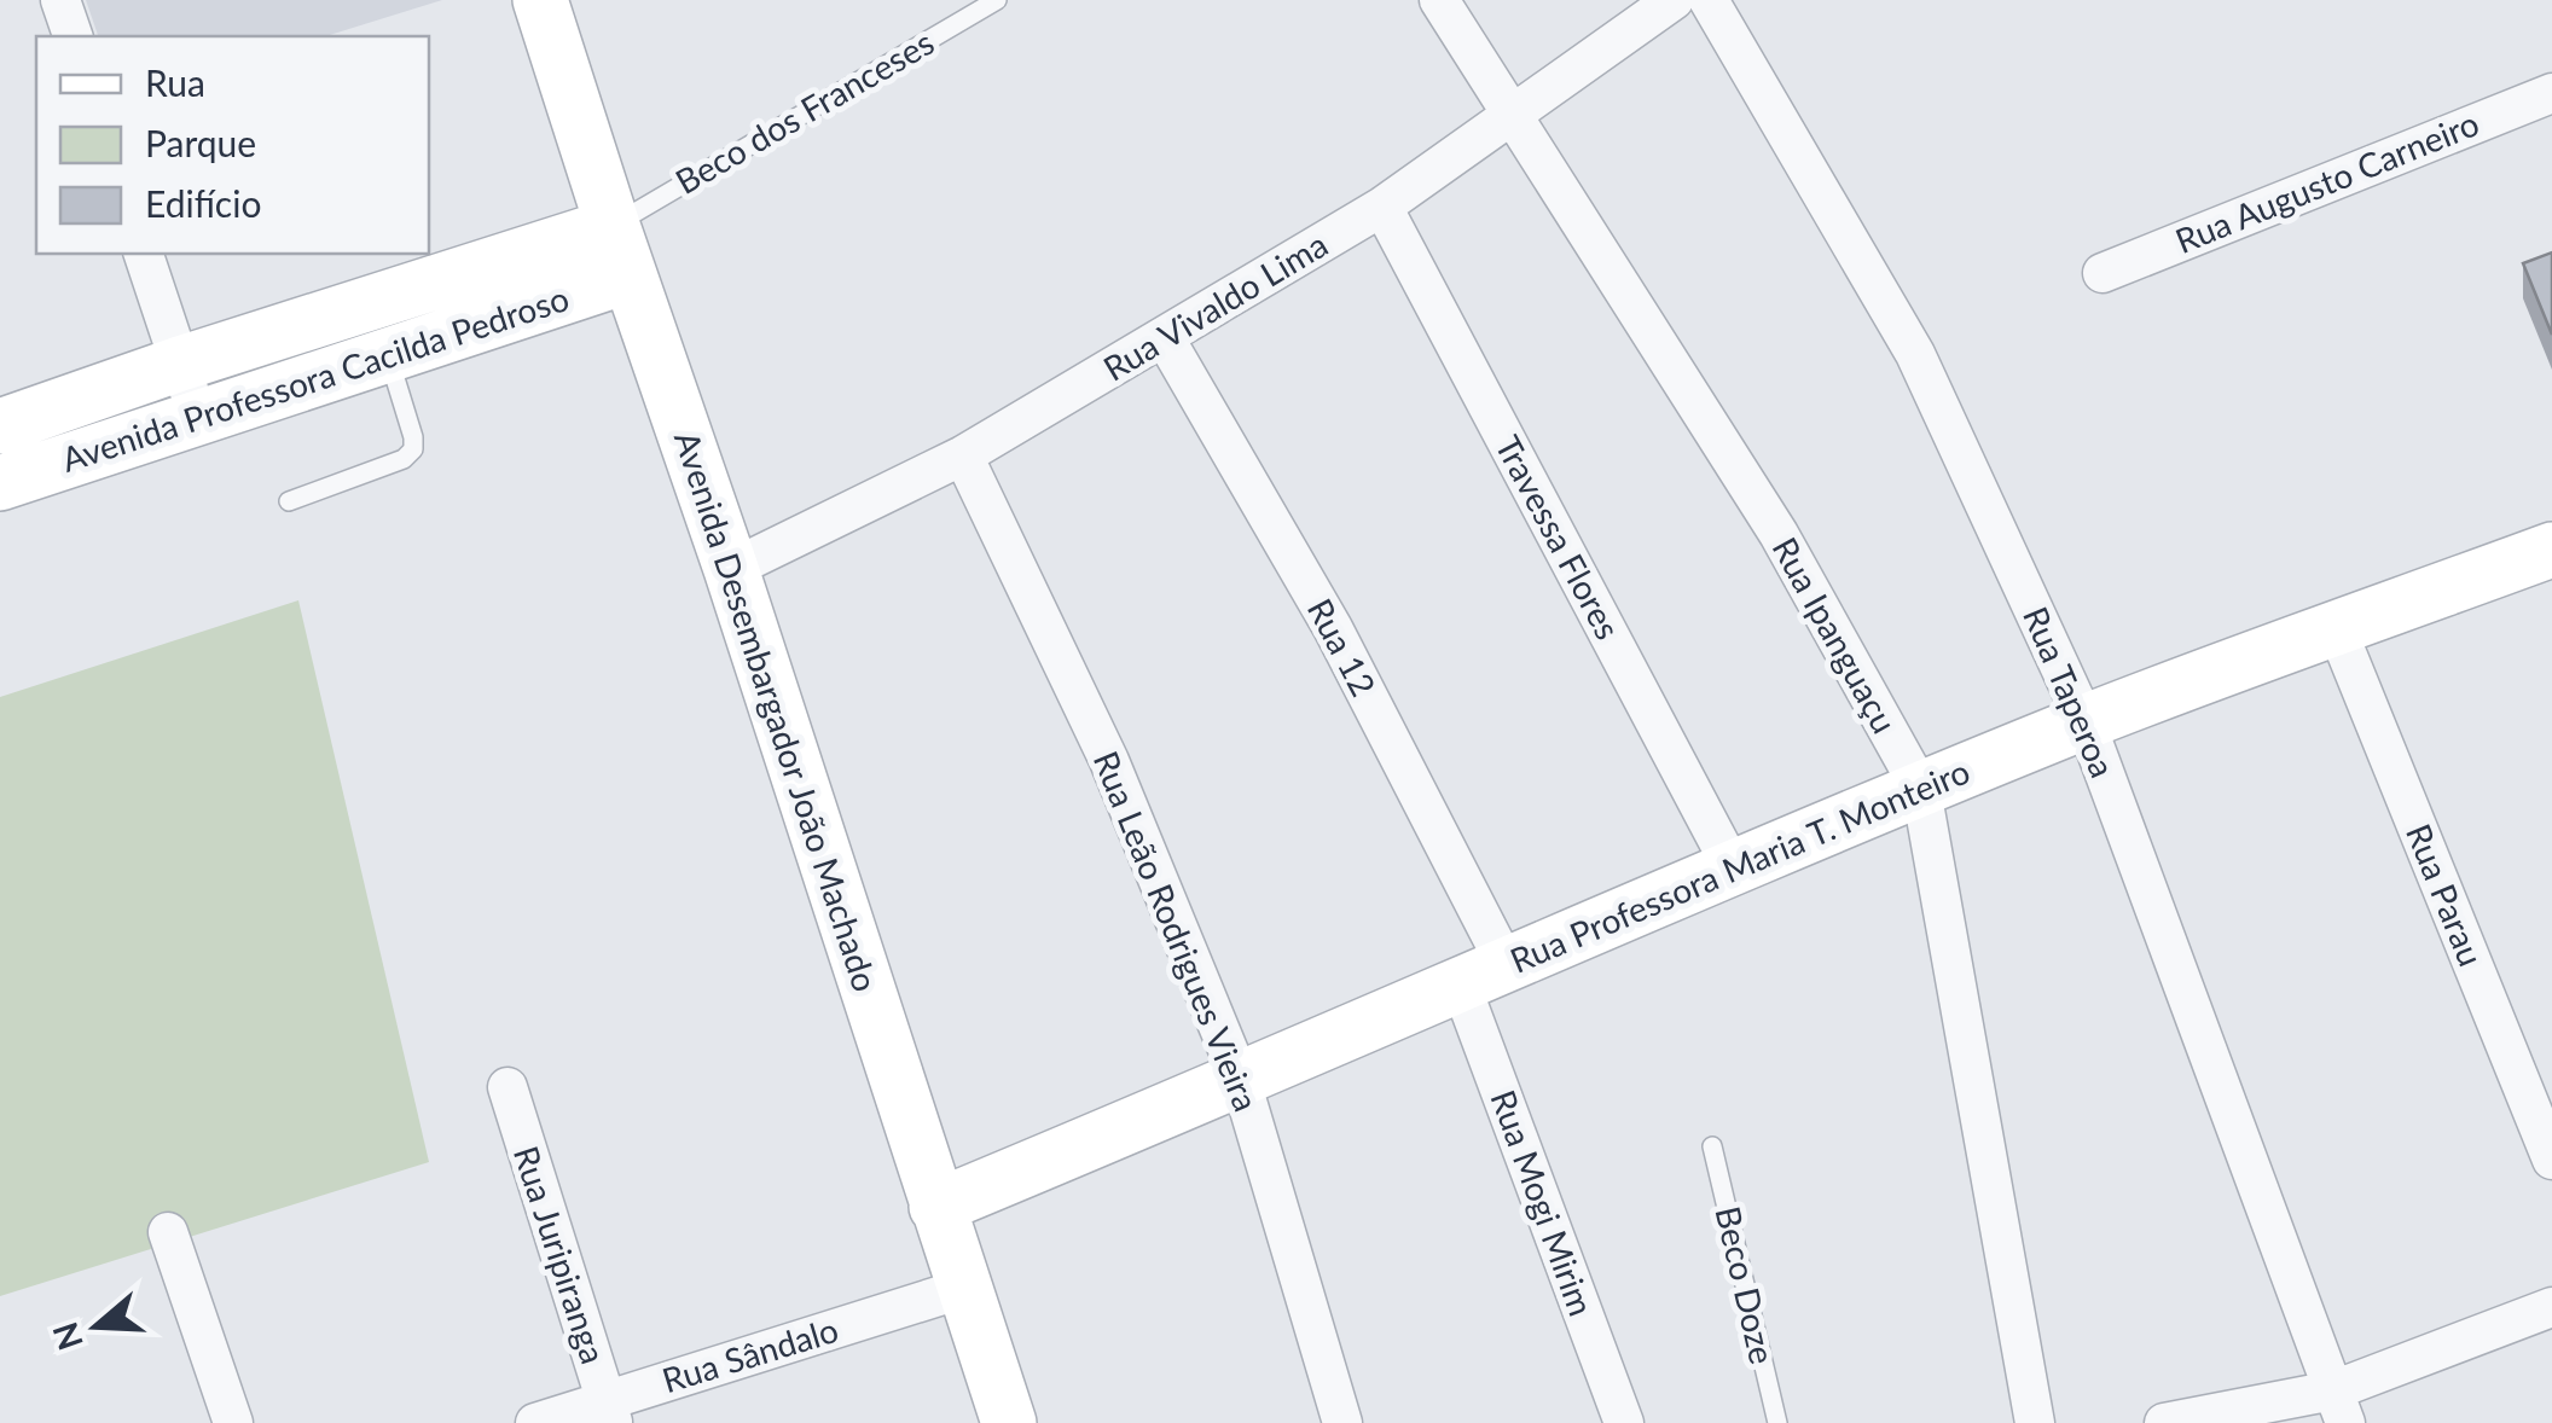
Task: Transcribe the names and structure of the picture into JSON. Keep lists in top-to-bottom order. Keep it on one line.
{"streets":{"street":["Rua Augusto Carneiro","Rua Vivaldo Lima","Avenida Professora Cacilda Pedroso","Travessa Flores","Rua Ipanguaçu","Rua 12","Rua Taperoa","Avenida Desembargador João Machado","Rua Professora Maria T. Monteiro","Rua Parau","Rua Leão Rodrigues Vieira","Rua Mogi Mirim","Rua Juripiranga","Rua Sândalo"],"lane":["Beco dos Franceses","Beco Doze"]},"crossings":[["Beco dos Franceses","Avenida Professora Cacilda Pedroso"],["Beco dos Franceses","Avenida Desembargador João Machado"],["Rua Vivaldo Lima","Travessa Flores"],["Rua Vivaldo Lima","Rua Ipanguaçu"],["Rua Vivaldo Lima","Rua 12"],["Rua Vivaldo Lima","Avenida Desembargador João Machado"],["Rua Vivaldo Lima","Rua Leão Rodrigues Vieira"],["Avenida Professora Cacilda Pedroso","Avenida Desembargador João Machado"],["Travessa Flores","Rua Professora Maria T. Monteiro"],["Rua Ipanguaçu","Rua Professora Maria T. Monteiro"],["Rua 12","Rua Professora Maria T. Monteiro"],["Rua 12","Rua Mogi Mirim"],["Rua Taperoa","Rua Professora Maria T. Monteiro"],["Avenida Desembargador João Machado","Rua Professora Maria T. Monteiro"],["Avenida Desembargador João Machado","Rua Sândalo"],["Rua Professora Maria T. Monteiro","Rua Parau"],["Rua Professora Maria T. Monteiro","Rua Leão Rodrigues Vieira"],["Rua Professora Maria T. Monteiro","Rua Mogi Mirim"],["Rua Juripiranga","Rua Sândalo"]],"legend":["Rua","Parque","Edifício"],"north":"left"}
